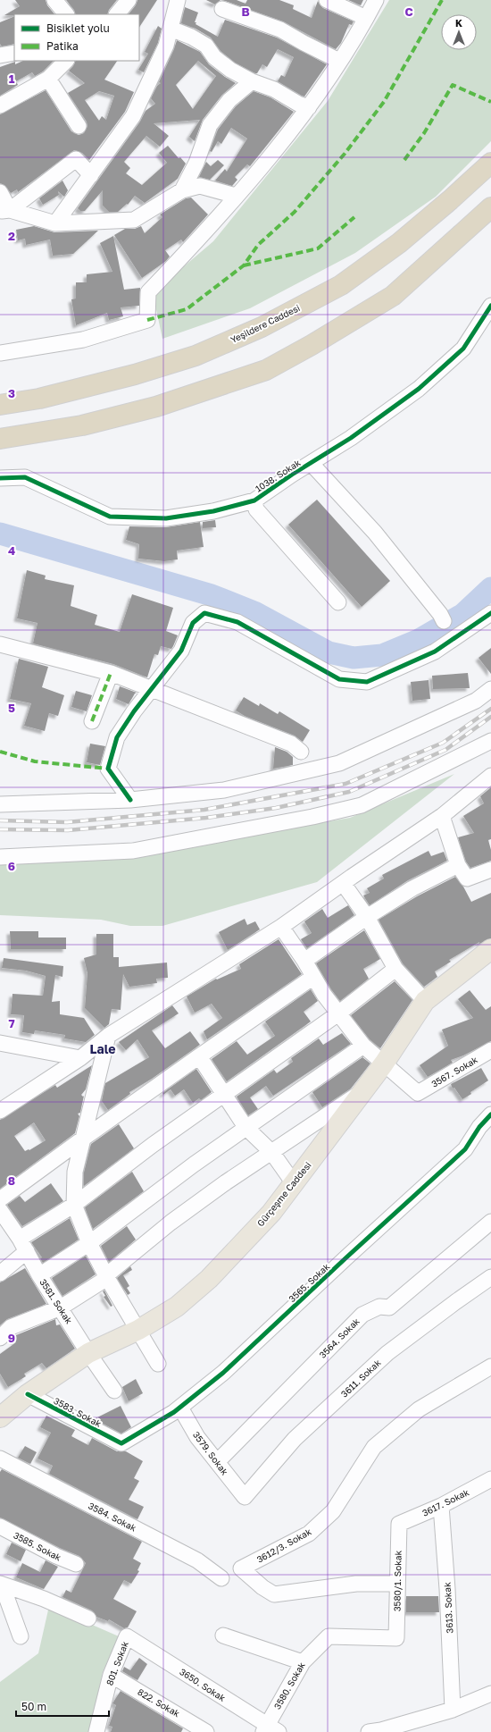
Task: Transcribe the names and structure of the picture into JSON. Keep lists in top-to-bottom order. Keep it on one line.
{"streets":{"highway":["Yeşildere Caddesi"],"main road":["Gürçeşme Caddesi"],"street":["1038. Sokak","3567. Sokak","3565. Sokak","3581. Sokak","3564. Sokak","3611. Sokak","3583. Sokak","3579. Sokak","3617. Sokak","3584. Sokak","3612/3. Sokak","3585. Sokak","3580/1. Sokak","3613. Sokak","801. Sokak","3650. Sokak","3580. Sokak","822. Sokak"]},"crossings":[["3567. Sokak","Gürçeşme Caddesi"],["Gürçeşme Caddesi","3581. Sokak"],["Gürçeşme Caddesi","3583. Sokak"],["3565. Sokak","3583. Sokak"],["3565. Sokak","3579. Sokak"],["3564. Sokak","3579. Sokak"],["3611. Sokak","3579. Sokak"],["3617. Sokak","3580/1. Sokak"],["3617. Sokak","3613. Sokak"],["3612/3. Sokak","3580/1. Sokak"],["3580/1. Sokak","3580. Sokak"],["801. Sokak","3650. Sokak"],["801. Sokak","822. Sokak"],["3650. Sokak","3580. Sokak"]],"districts":["Lale"],"legend":["Bisiklet yolu","Patika"],"scale_bar":"50 m","north":"top","grid":{"columns":["B","C"],"rows":["1","2","3","4","5","6","7","8","9"]}}
